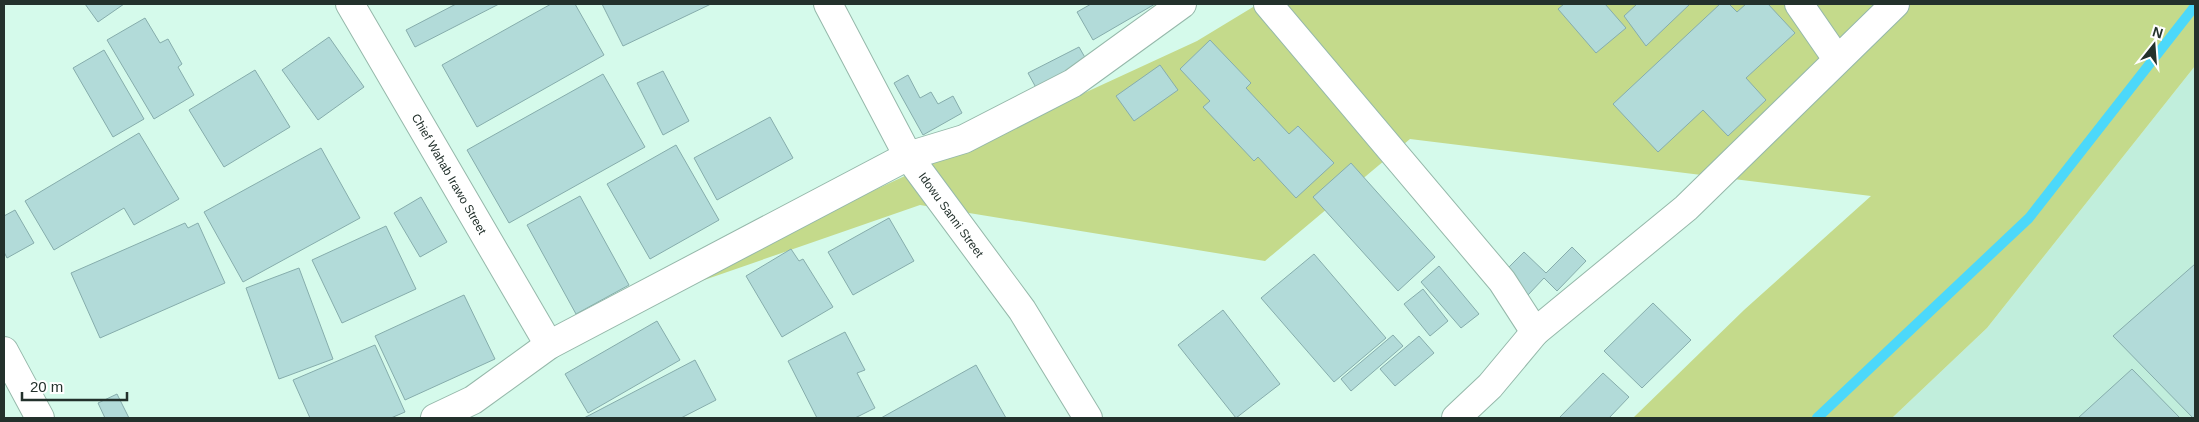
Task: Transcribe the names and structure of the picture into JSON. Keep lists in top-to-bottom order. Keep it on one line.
{"streets":{"street":["Chief Wahab Irawo Street","Idowu Sanni Street"]},"scale_bar":"20 m","north":"top"}
